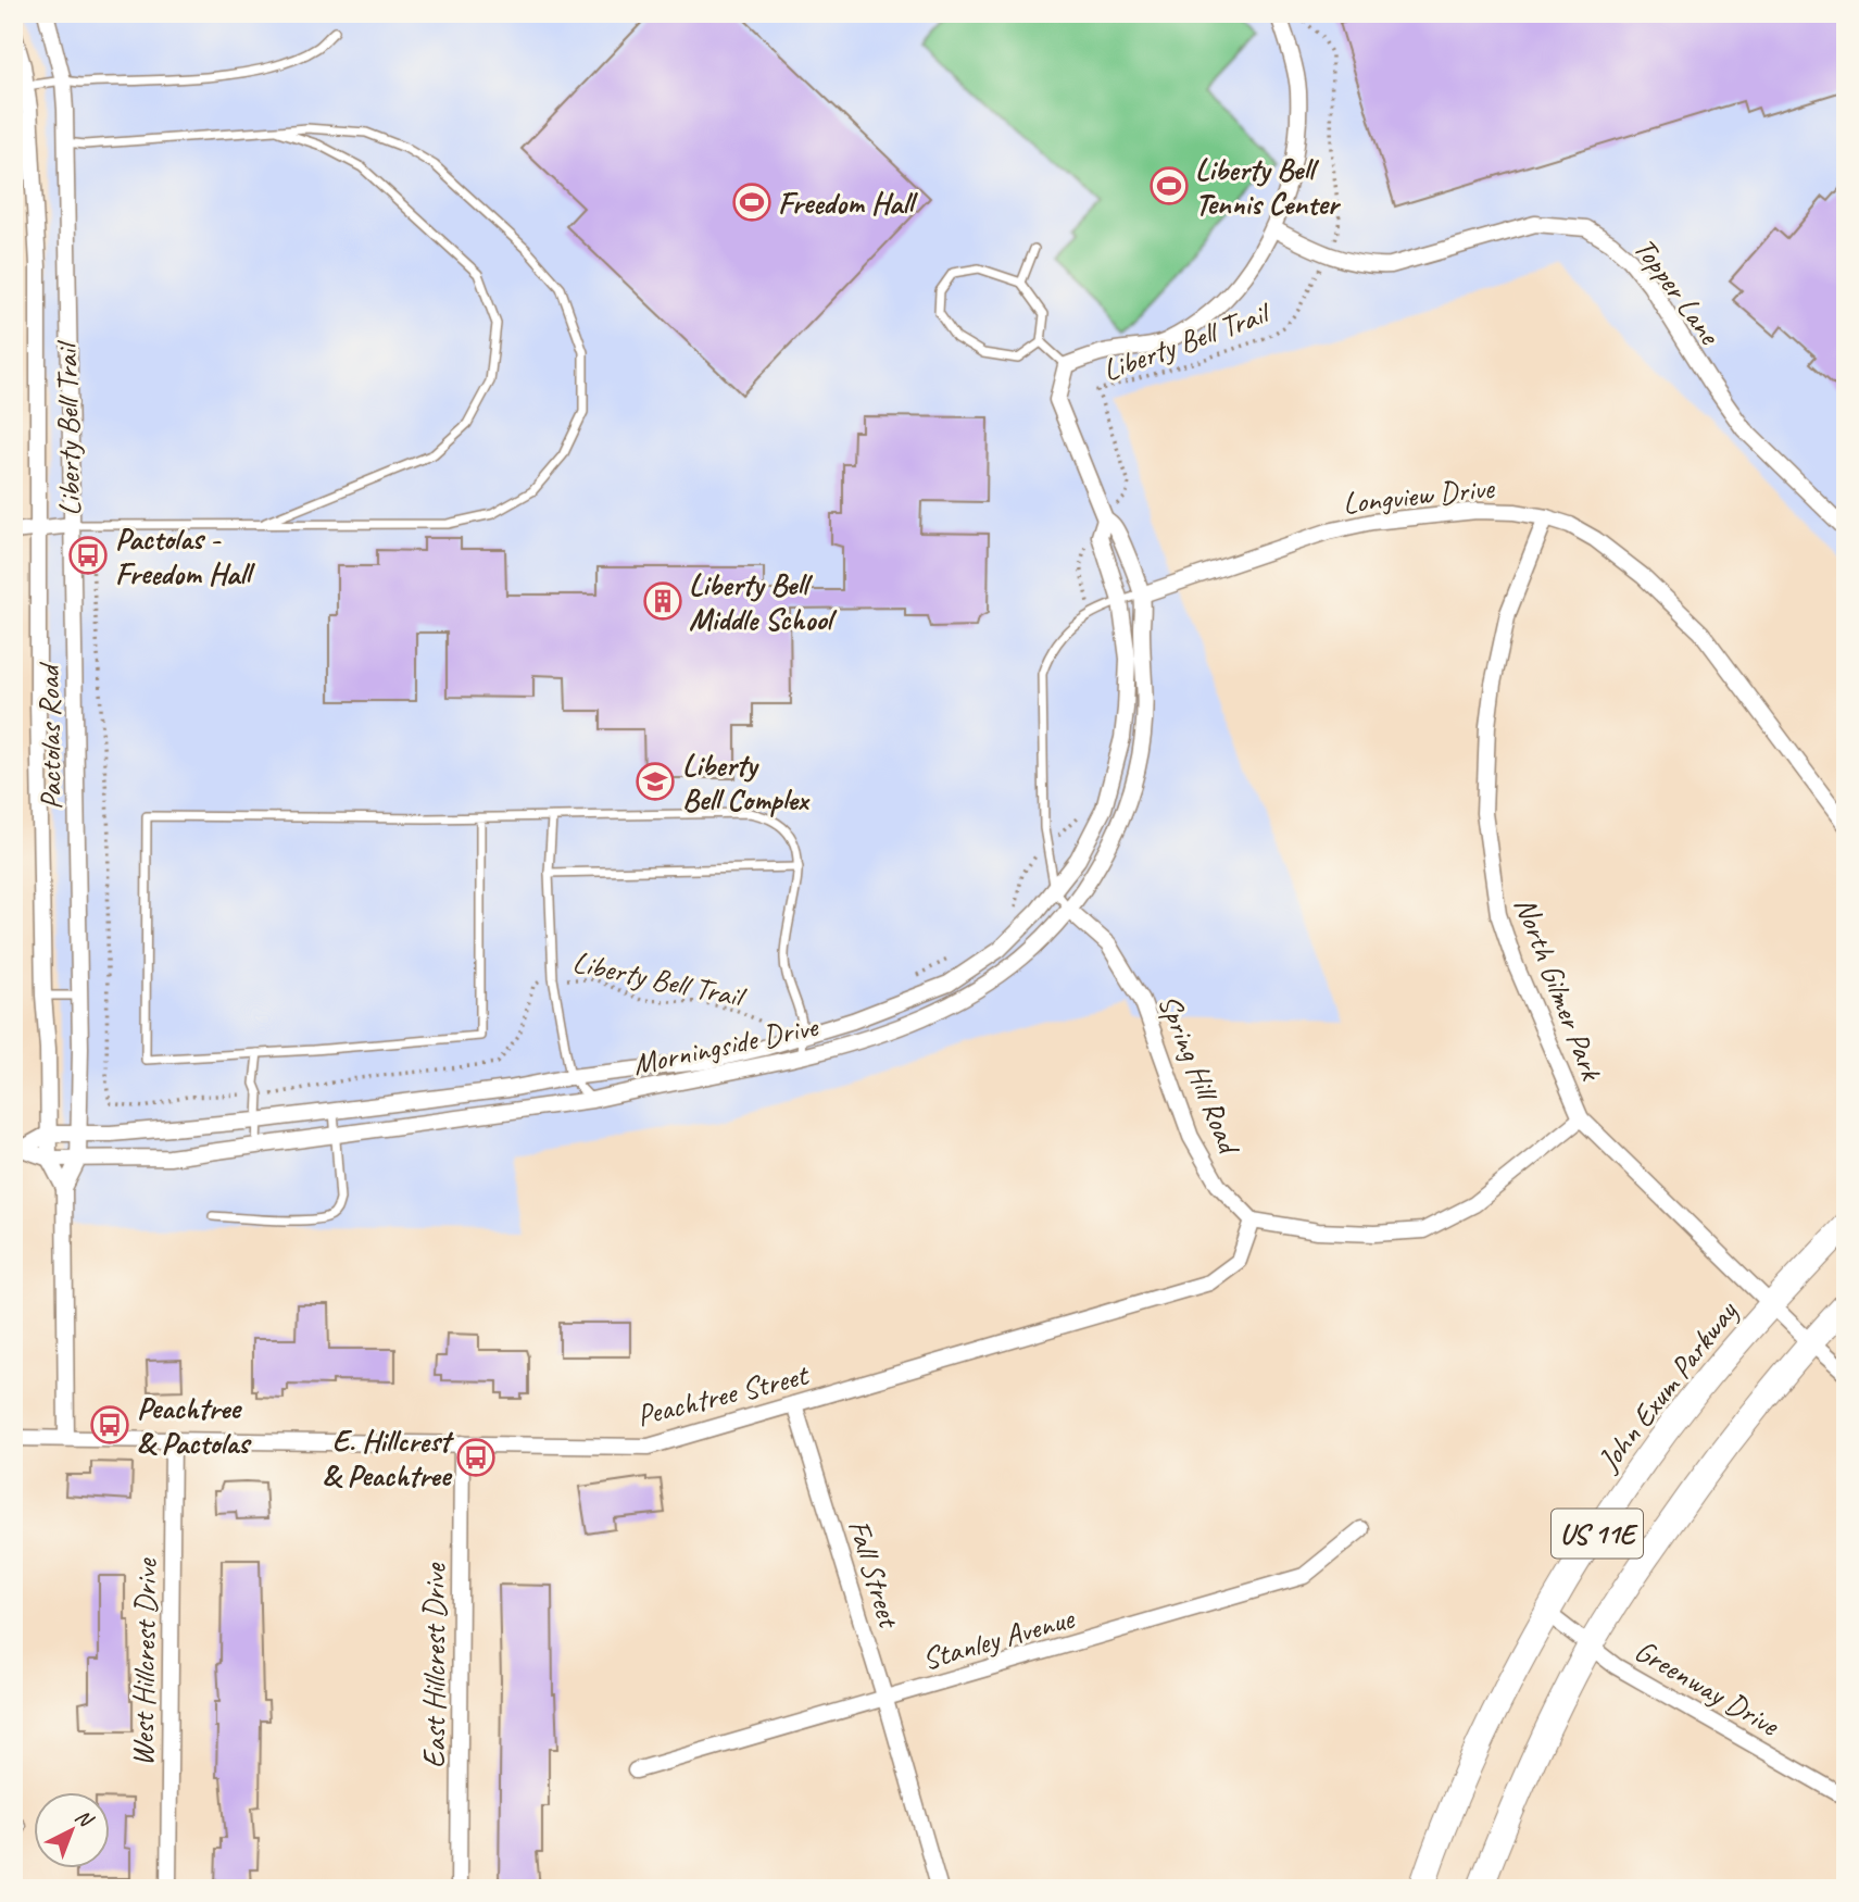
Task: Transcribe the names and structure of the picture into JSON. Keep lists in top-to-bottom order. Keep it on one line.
{"streets":{"main road":["John Exum Parkway","US 11E"],"street":["Topper Lane","Longview Drive","Pactolas Road","North Gilmer Park","Morningside Drive","Spring Hill Road","Peachtree Street","Fall Street","Stanley Avenue","West Hillcrest Drive","East Hillcrest Drive","Greenway Drive"],"path":["Liberty Bell Trail"]},"crossings":[["Topper Lane","Liberty Bell Trail"],["Liberty Bell Trail","Morningside Drive"],["Longview Drive","North Gilmer Park"],["Longview Drive","Morningside Drive"],["Pactolas Road","Morningside Drive"],["Pactolas Road","Peachtree Street"],["North Gilmer Park","John Exum Parkway"],["North Gilmer Park","US 11E"],["Morningside Drive","Spring Hill Road"],["Spring Hill Road","Peachtree Street"],["John Exum Parkway","Greenway Drive"],["Peachtree Street","Fall Street"],["Peachtree Street","West Hillcrest Drive"],["Peachtree Street","East Hillcrest Drive"],["US 11E","Greenway Drive"],["Fall Street","Stanley Avenue"]],"places":{"sports":["Liberty Bell Tennis Center","Freedom Hall"],"bus stop":["Pactolas - Freedom Hall","Peachtree & Pactolas","E. Hillcrest & Peachtree"],"building":["Liberty Bell Middle School"],"school or university":["Liberty Bell Complex"]},"north":"top right"}
